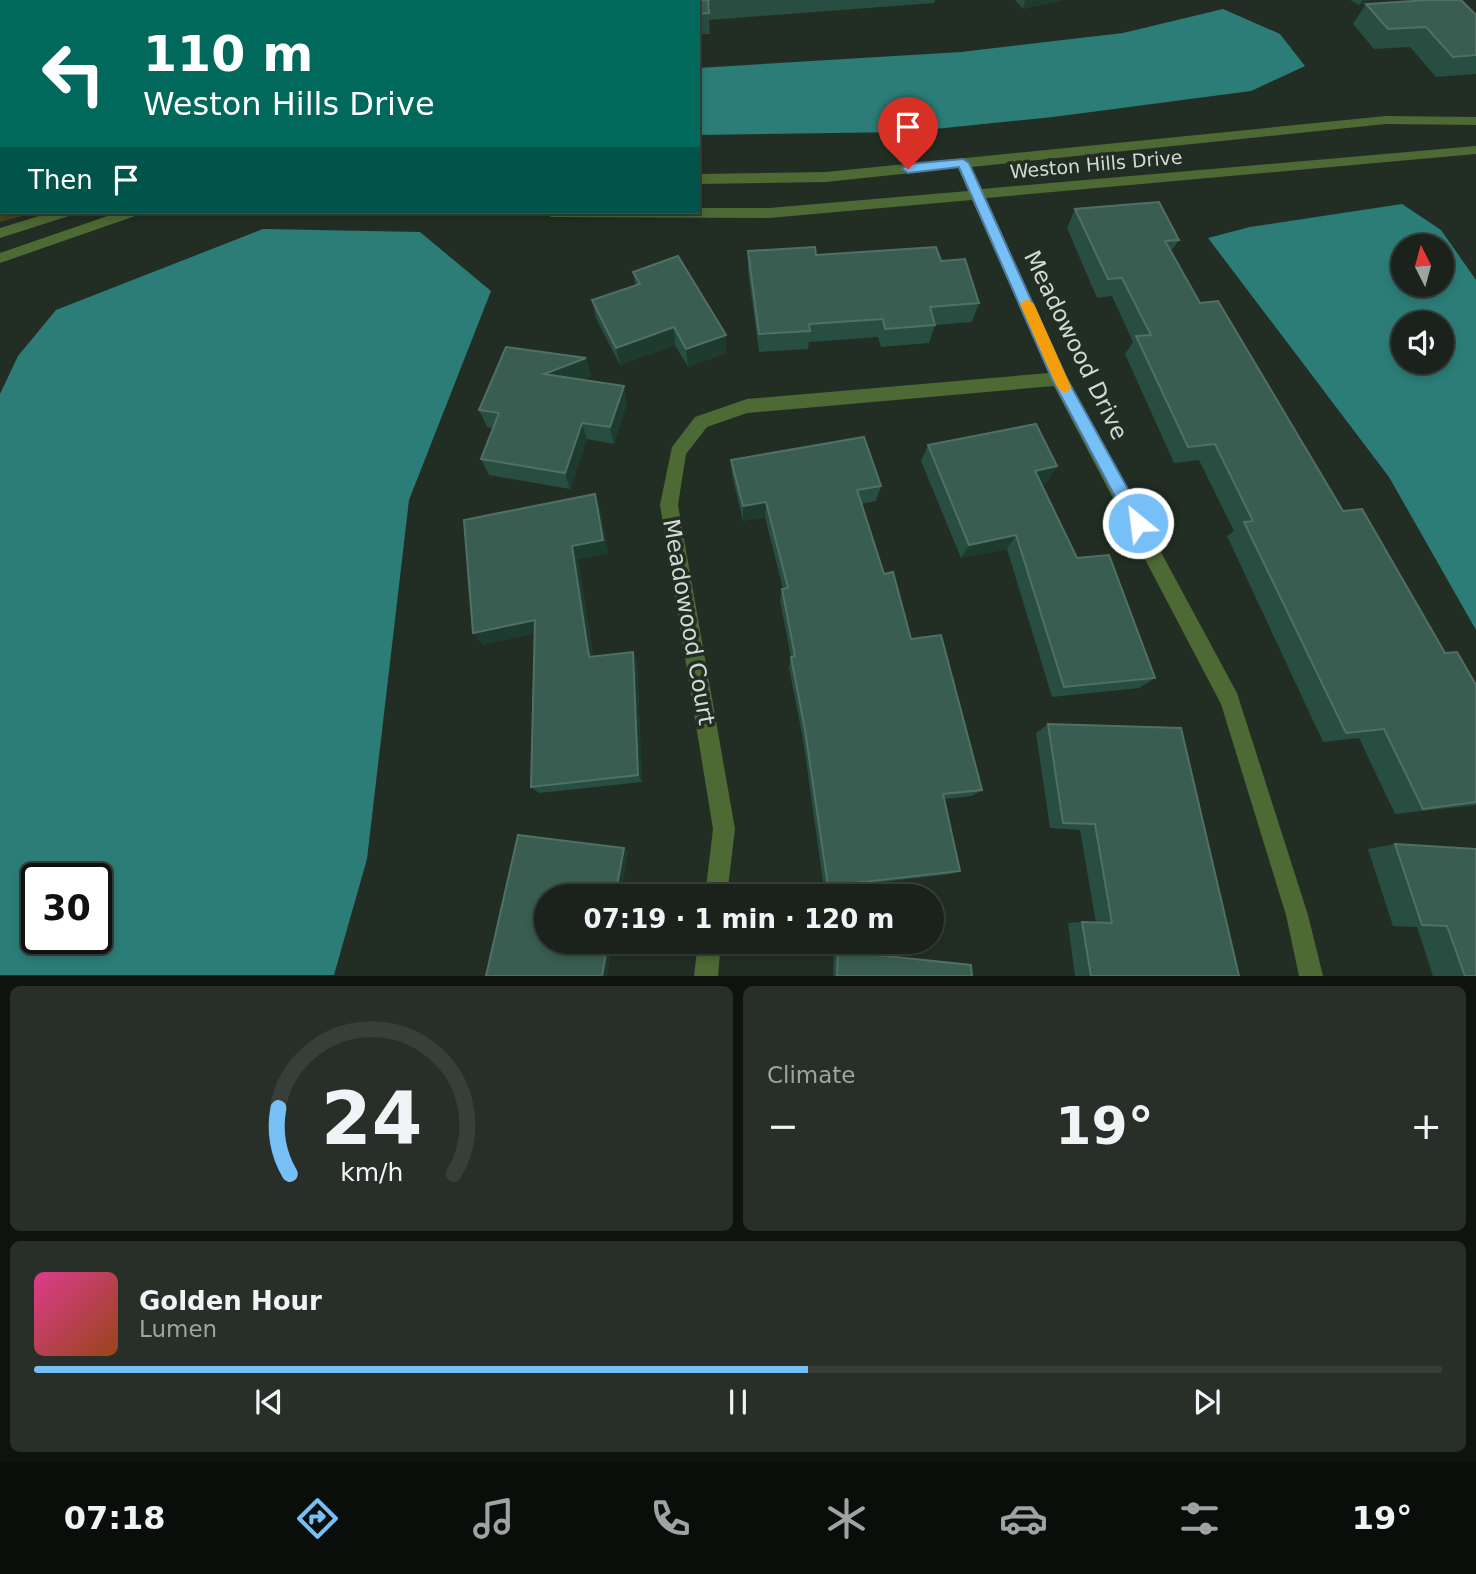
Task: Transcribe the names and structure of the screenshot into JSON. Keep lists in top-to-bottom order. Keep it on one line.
{"streets":{"street":["Weston Hills Drive","Meadowood Drive","Meadowood Court"]},"crossings":[["Weston Hills Drive","Meadowood Drive"],["Meadowood Drive","Meadowood Court"]],"north":"top","page":{"turn":["110 m","Weston Hills Drive"],"then":"Then","limit":"30","trip":"07:19 · 1 min · 120 m","tile":"Climate","heat":["−","19°","+"],"song":["Golden Hour","Lumen"],"tabs":["07:18","19°"],"gauge":["24","km/h"]}}
